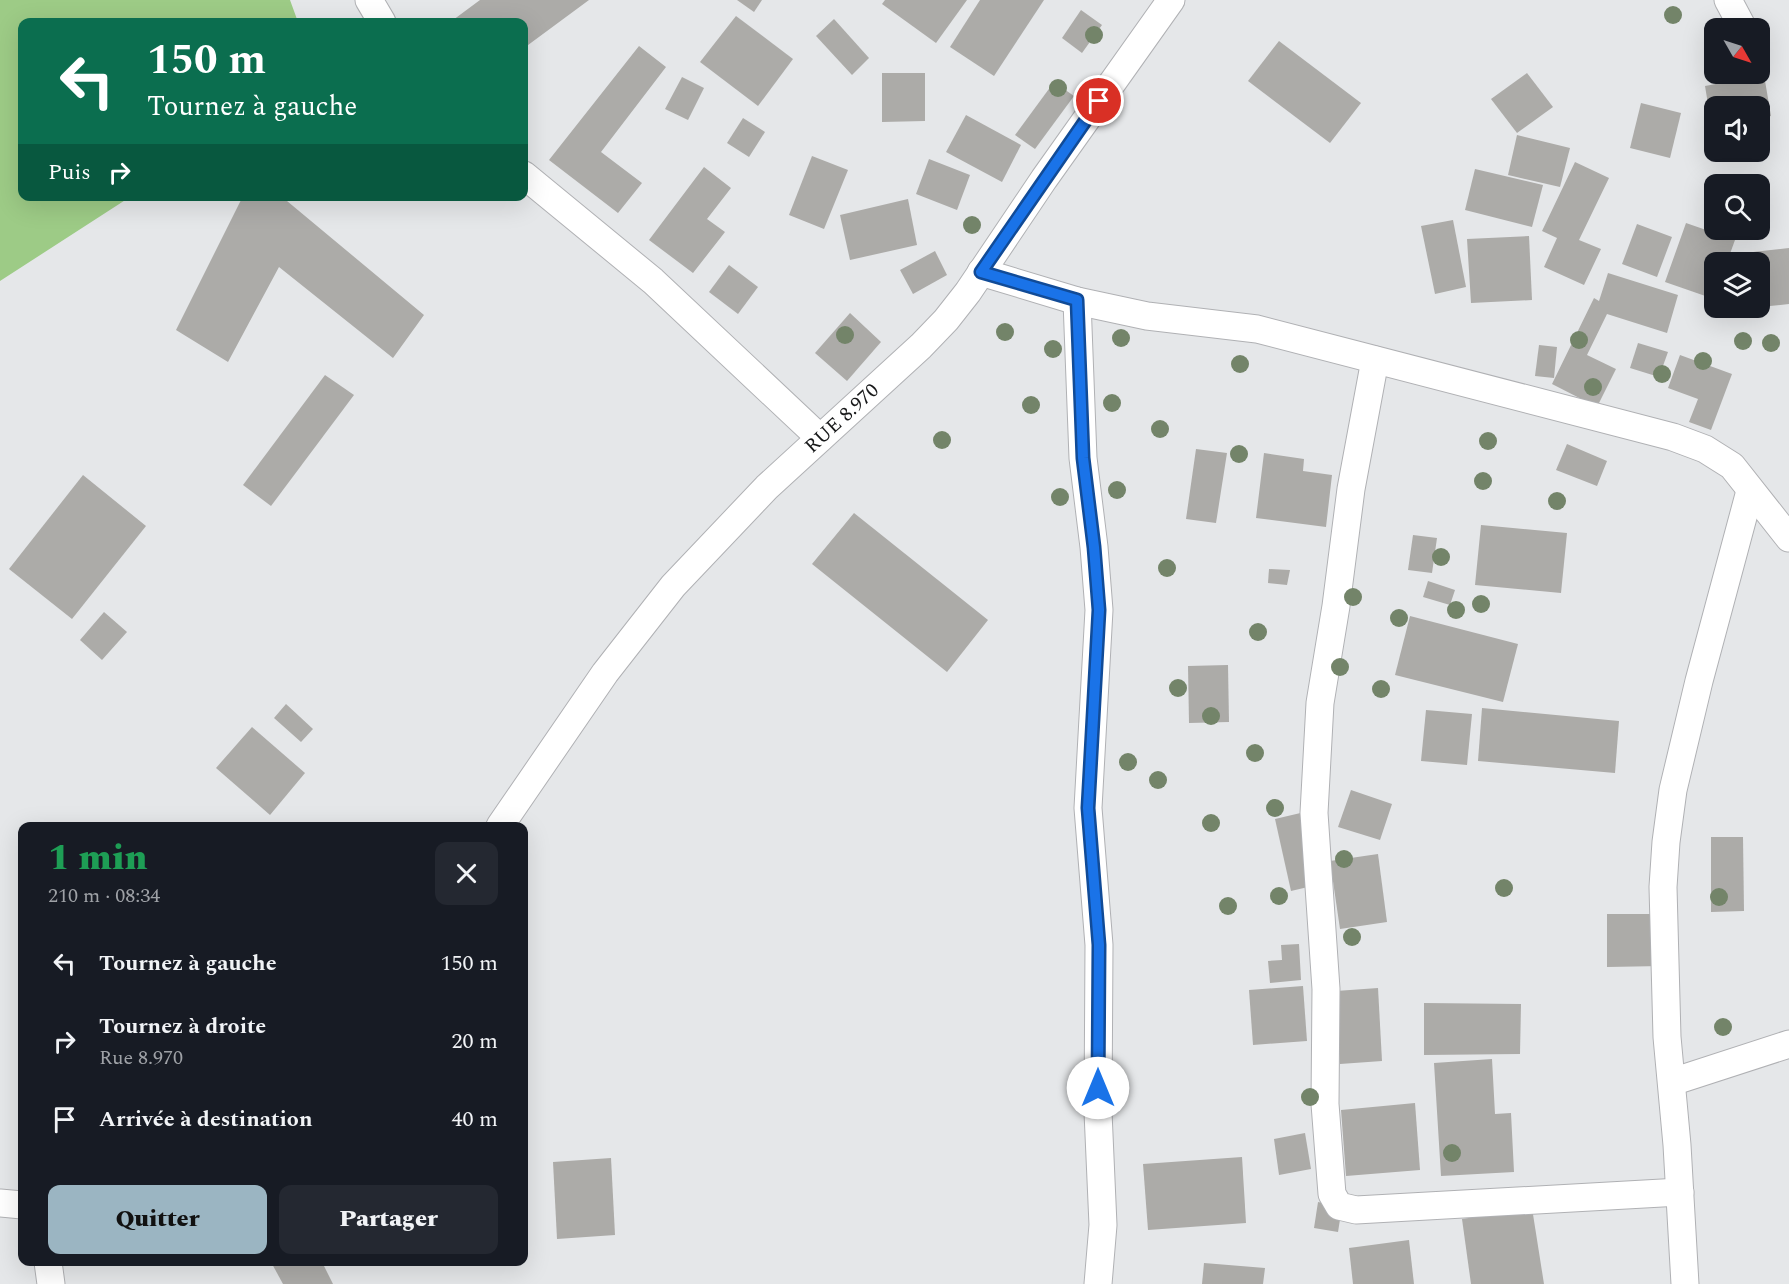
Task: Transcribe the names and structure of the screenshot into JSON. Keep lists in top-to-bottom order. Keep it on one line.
{"streets":{"street":["RUE 8.970"]},"north":"bottom right","page":{"turn":["150 m","Tournez à gauche"],"then":"Puis","heading":["1 min","210 m · 08:34"],"list":[{"name":"Tournez à gauche","value":"150 m"},{"name":"Tournez à droite","note":"Rue 8.970","value":"20 m"},{"name":"Arrivée à destination","value":"40 m"}],"buttons":["Quitter","Partager"]}}
